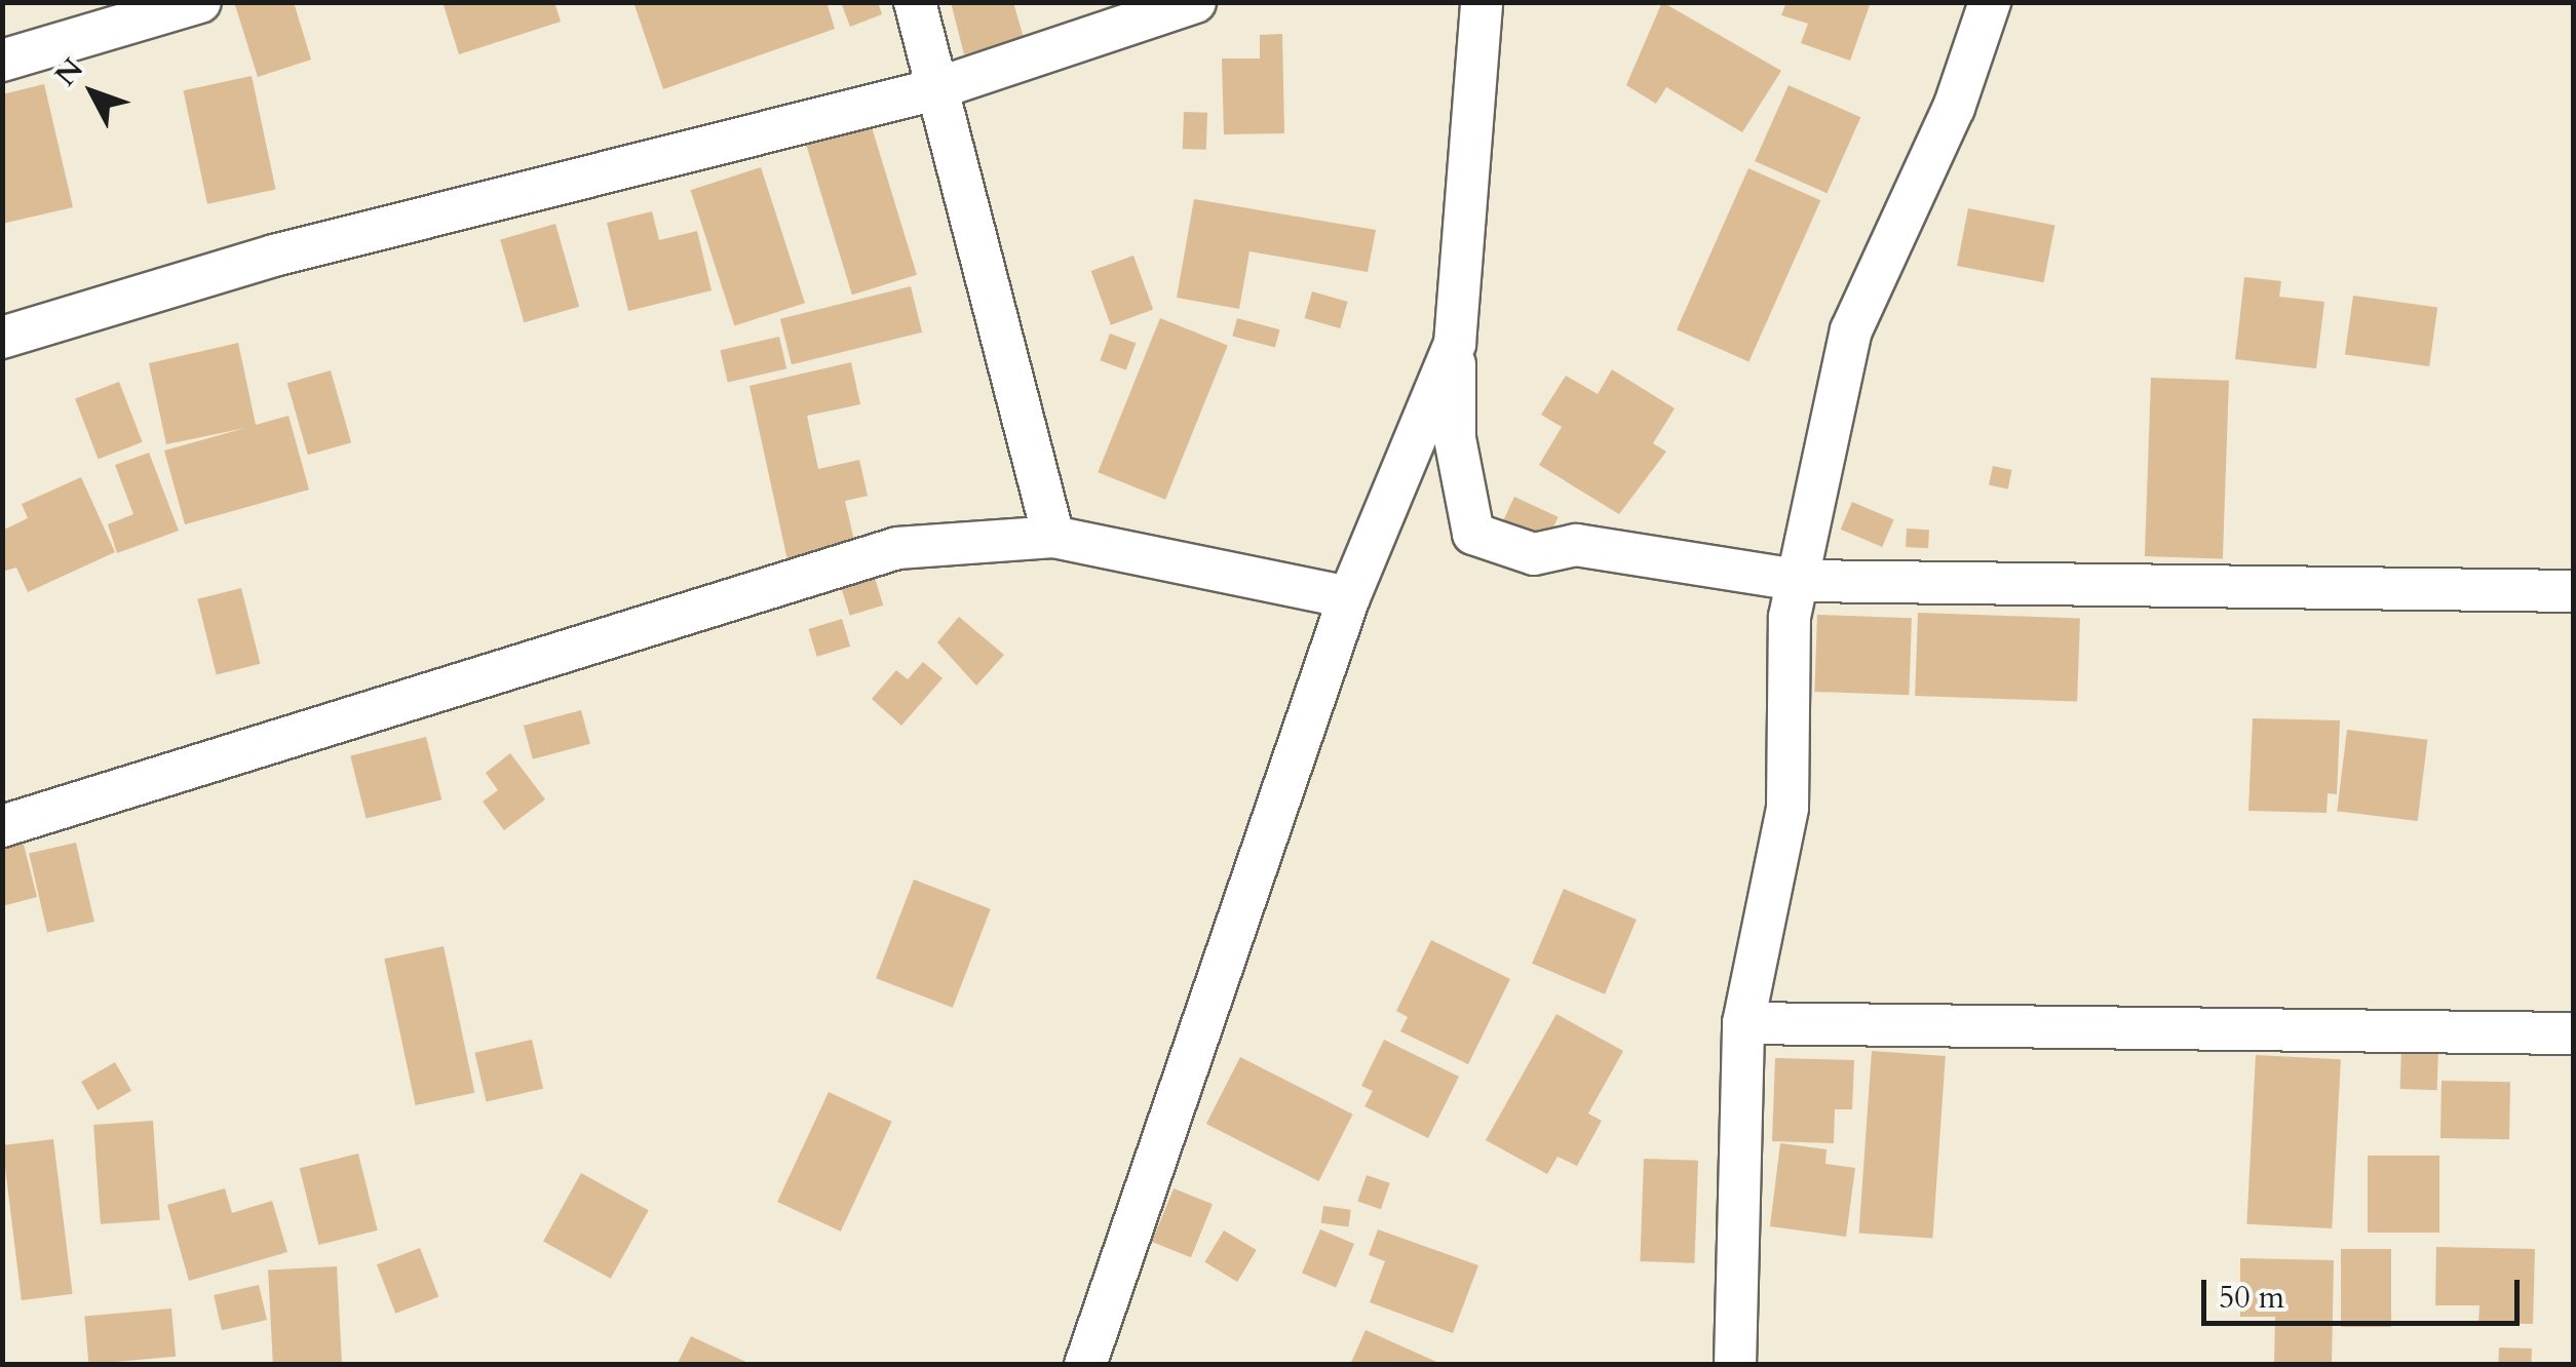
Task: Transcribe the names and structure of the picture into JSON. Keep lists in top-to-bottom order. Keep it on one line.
{"scale_bar":"50 m","north":"top left"}
